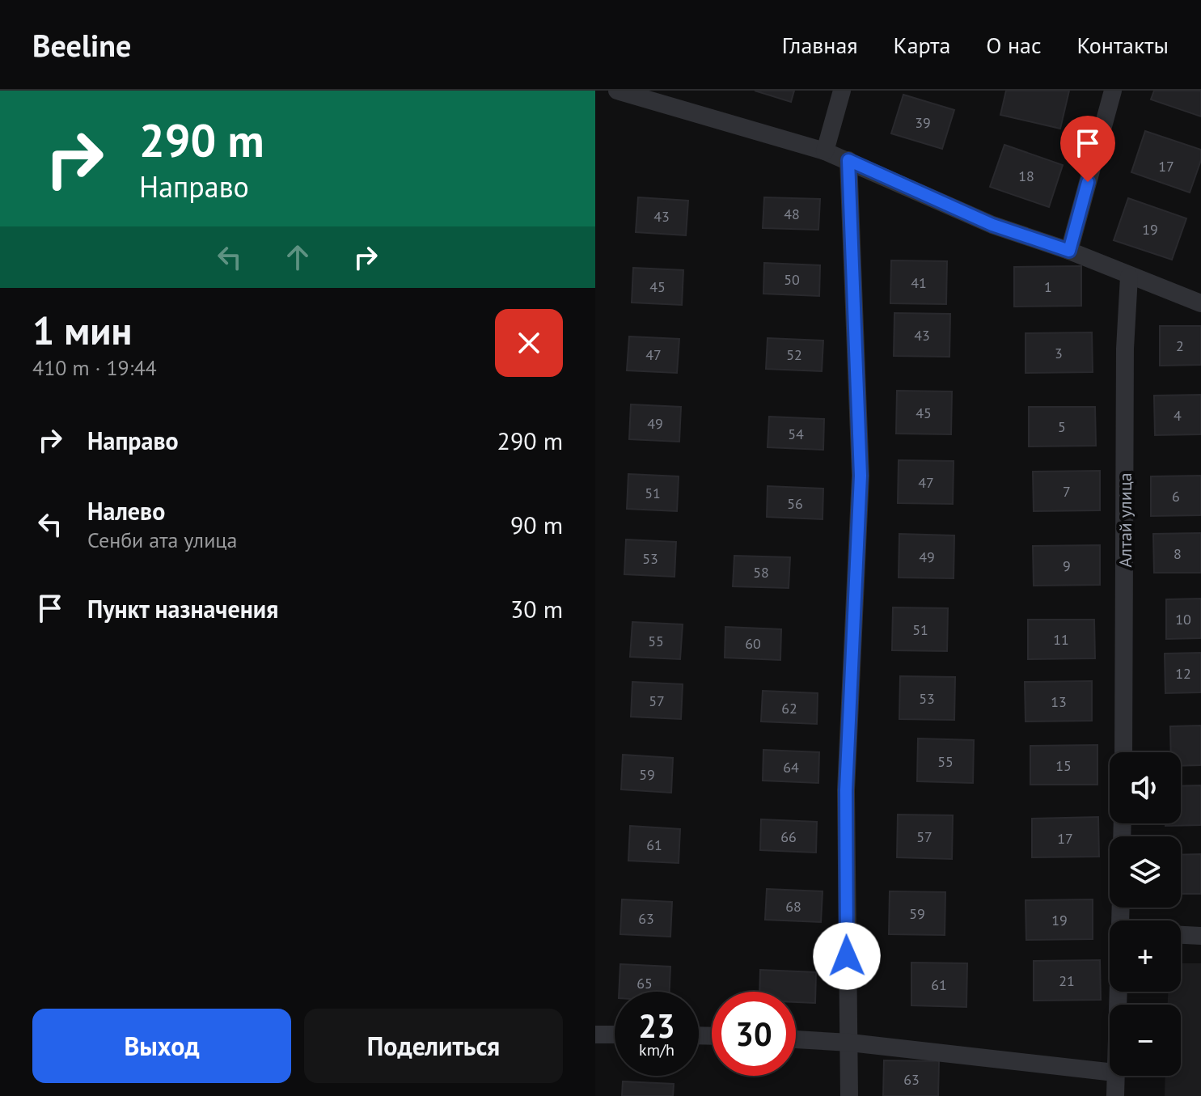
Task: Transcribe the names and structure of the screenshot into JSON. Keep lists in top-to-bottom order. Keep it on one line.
{"streets":{"street":["Алтай улица"]},"house_numbers":["39","17","18","48","43","19","50","41","45","1","43","2","3","47","52","45","4","49","5","54","47","7","51","6","56","8","49","53","9","58","10","51","11","55","60","12","53","57","13","62","55","15","64","59","66","57","17","61","68","59","63","19","21","65","61","63"],"page":{"header":"Beeline","nav":["Главная","Карта","О нас","Контакты"],"turn":["290 m","Направо"],"heading":["1 мин","410 m · 19:44"],"list":[{"name":"Направо","value":"290 m"},{"name":"Налево","note":"Сенби ата улица","value":"90 m"},{"name":"Пункт назначения","value":"30 m"}],"map_buttons":["+","−"],"speed":"23 km/h","limit":"30","buttons":["Выход","Поделиться"]}}
